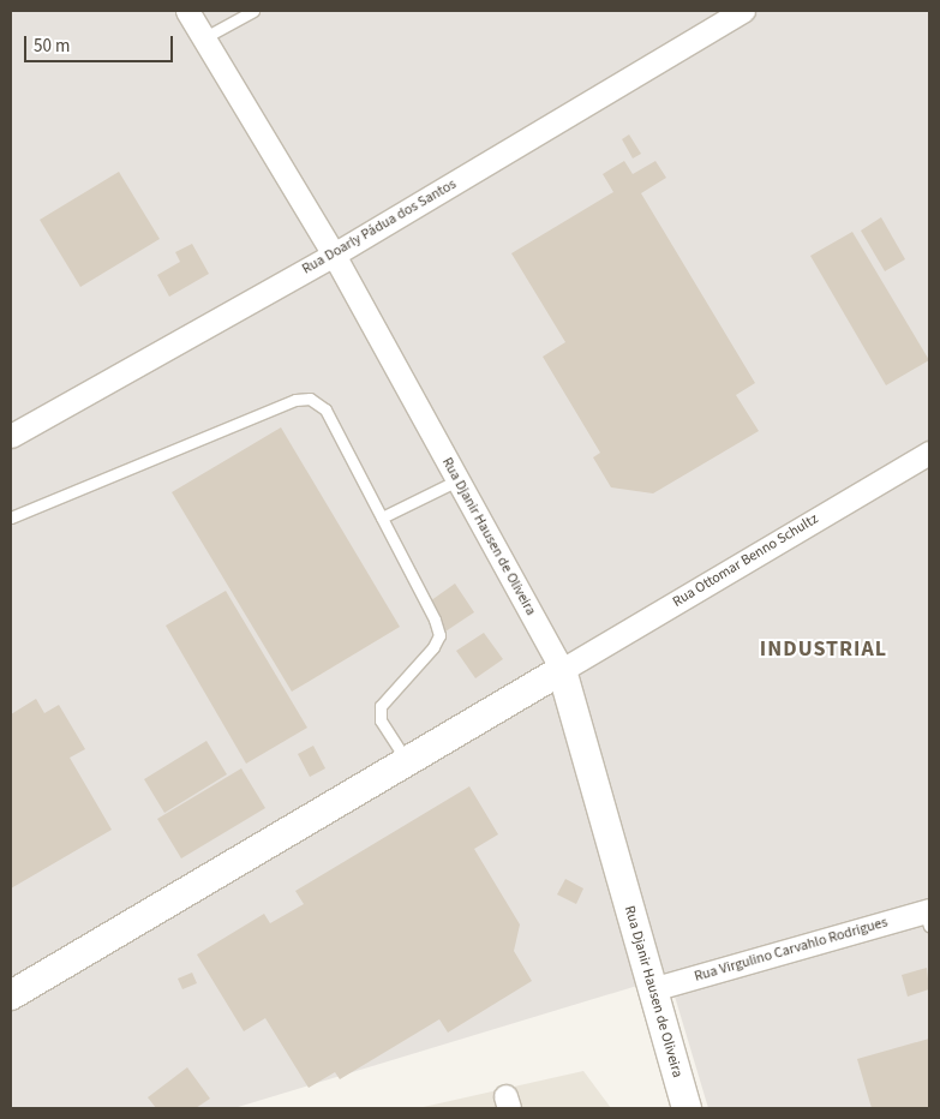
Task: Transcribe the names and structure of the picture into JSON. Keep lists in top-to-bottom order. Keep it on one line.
{"streets":{"street":["Rua Doarly Pádua dos Santos","Rua Djanir Hausen de Oliveira","Rua Ottomar Benno Schultz","Rua Virgulino Carvahlo Rodrigues"]},"crossings":[["Rua Doarly Pádua dos Santos","Rua Djanir Hausen de Oliveira"],["Rua Djanir Hausen de Oliveira","Rua Ottomar Benno Schultz"],["Rua Djanir Hausen de Oliveira","Rua Virgulino Carvahlo Rodrigues"]],"districts":["INDUSTRIAL"],"scale_bar":"50 m"}
